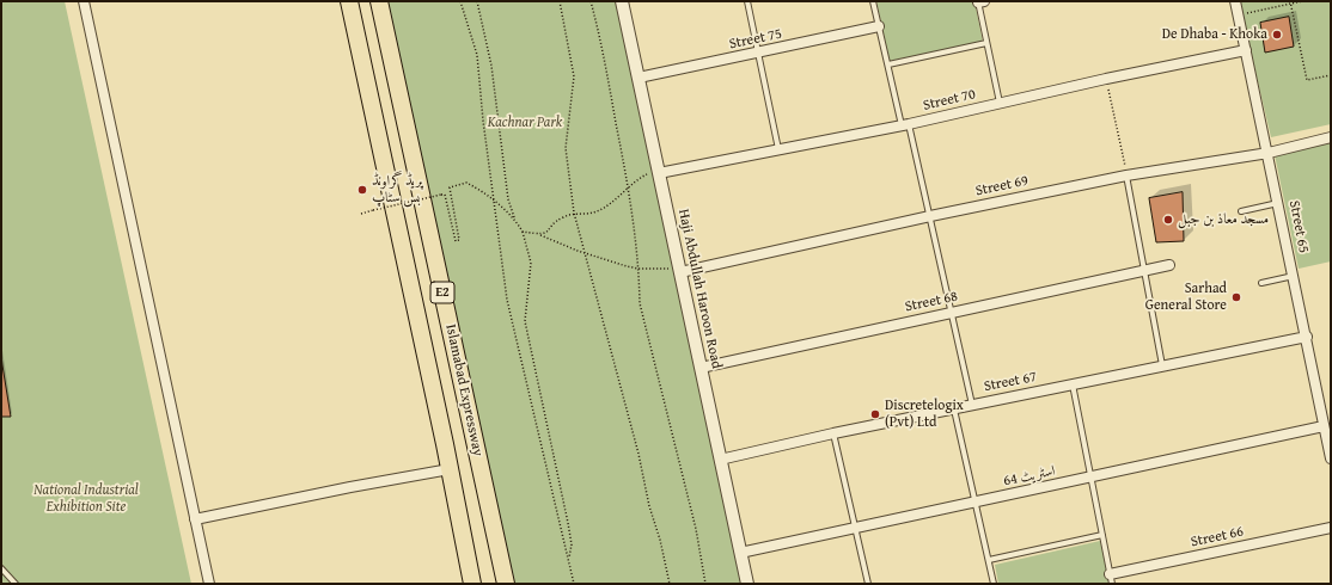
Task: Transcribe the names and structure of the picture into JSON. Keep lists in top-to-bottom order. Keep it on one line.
{"streets":{"highway":["E2","Islamabad Expressway"],"street":["Street 75","Street 70","Street 69","Street 65","Haji Abdullah Haroon Road","Street 68","Street 67","اسٹریٹ 64","Street 66"]},"crossings":[["Street 75","Haji Abdullah Haroon Road"],["Street 70","Street 65"],["Street 70","Haji Abdullah Haroon Road"],["Street 69","Street 65"],["Street 69","Haji Abdullah Haroon Road"],["Street 65","Street 67"],["Street 65","اسٹریٹ 64"],["Haji Abdullah Haroon Road","Street 68"],["Haji Abdullah Haroon Road","Street 67"],["Haji Abdullah Haroon Road","اسٹریٹ 64"]],"parks":["Kachnar Park","National Industrial Exhibition Site"],"places":["De Dhaba - Khoka","پریڈ گراونڈ بس سٹاپ","مسجد معاذ بن جبل","Sarhad General Store","Discretelogix (Pvt) Ltd"]}
